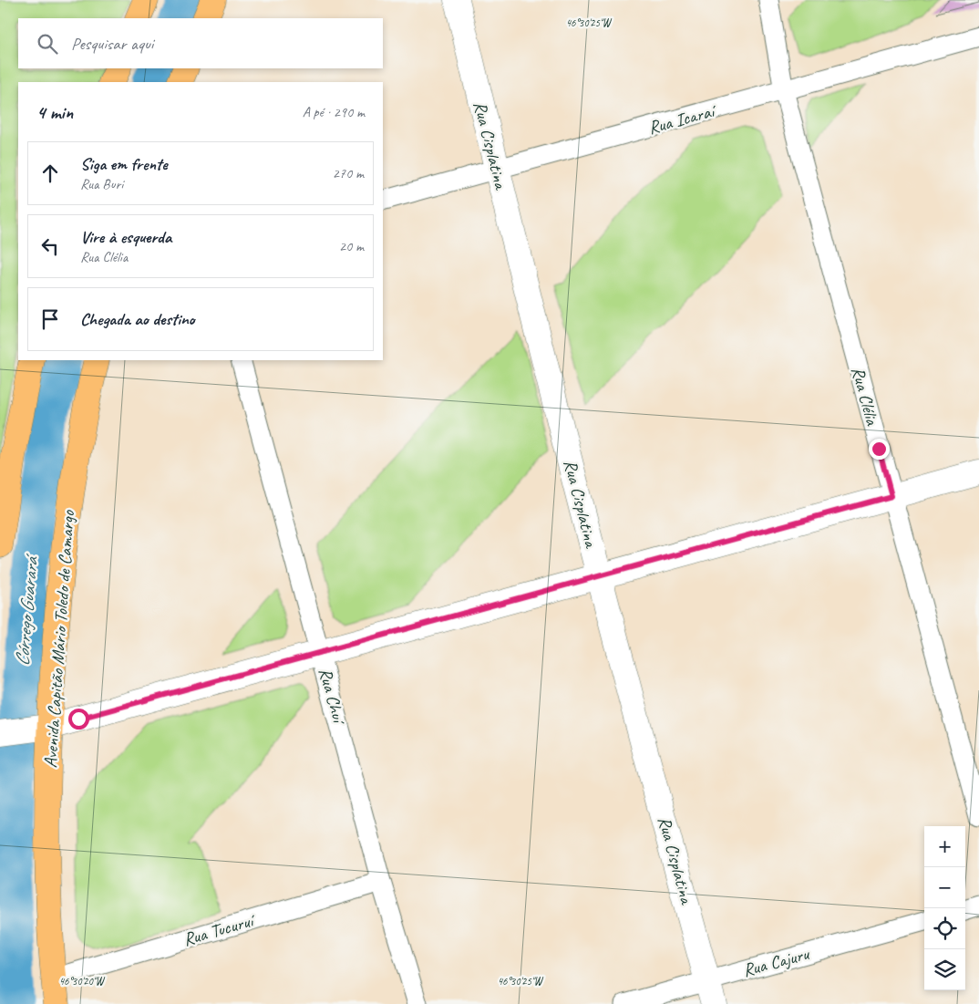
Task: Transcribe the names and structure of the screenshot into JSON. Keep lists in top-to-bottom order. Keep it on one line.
{"streets":{"main road":["Avenida Capitão Mário Toledo de Camargo"],"street":["Rua Icaraí","Rua Cisplatina","Rua Clélia","Rua Chuí","Rua Tucuruí","Rua Cajuru"]},"crossings":[["Rua Icaraí","Rua Cisplatina"],["Rua Icaraí","Rua Clélia"],["Rua Cisplatina","Rua Cajuru"],["Avenida Capitão Mário Toledo de Camargo","Rua Tucuruí"],["Rua Chuí","Rua Tucuruí"]],"water":["Córrego Guarará"],"page":{"search":"Pesquisar aqui","heading":["4 min","A pé · 290 m"],"list":[["Siga em frente","Rua Buri","270 m"],["Vire à esquerda","Rua Clélia","20 m"],"Chegada ao destino"],"map_buttons":["+","−"]},"coordinates":["46°30'25\"W","46°30'20\"W"]}
